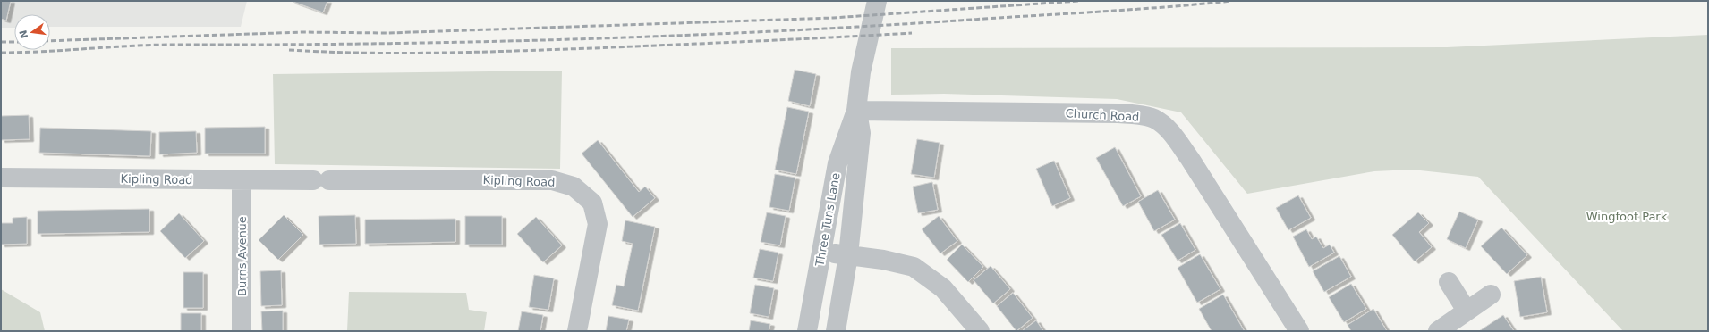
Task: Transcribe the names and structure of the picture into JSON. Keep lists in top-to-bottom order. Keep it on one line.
{"streets":{"street":["Church Road","Kipling Road","Three Tuns Lane","Burns Avenue"]},"crossings":[["Church Road","Three Tuns Lane"],["Kipling Road","Burns Avenue"]],"parks":["Wingfoot Park"],"north":"left"}
